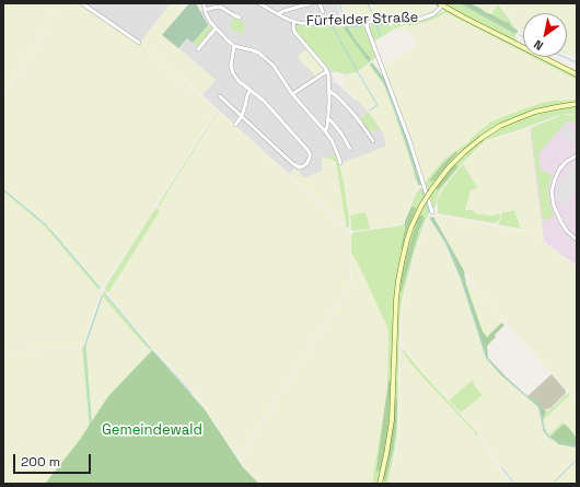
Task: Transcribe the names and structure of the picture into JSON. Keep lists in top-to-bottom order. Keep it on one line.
{"streets":{"street":["Fürfelder Straße"]},"parks":["Gemeindewald"],"scale_bar":"200 m","north":"bottom left"}
